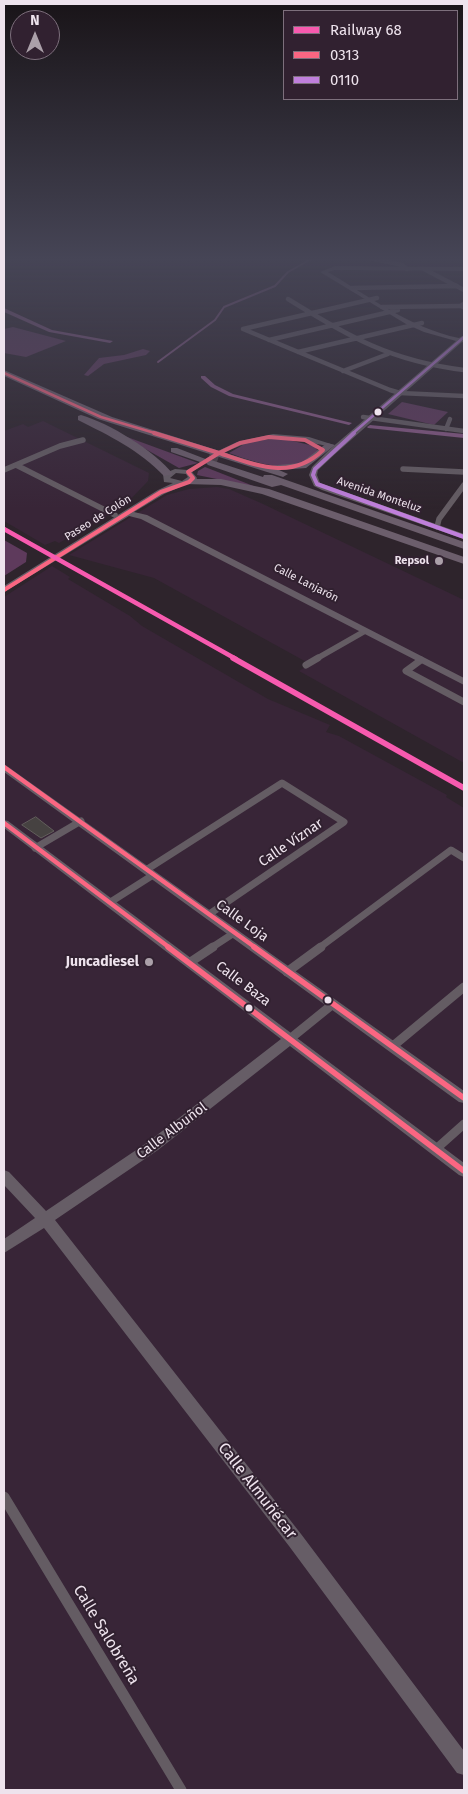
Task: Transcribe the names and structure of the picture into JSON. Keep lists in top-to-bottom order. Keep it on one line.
{"streets":{"street":["Avenida Monteluz","Paseo de Colón","Calle Lanjarón","Calle Víznar","Calle Loja","Calle Baza","Calle Albuñol","Calle Almuñécar","Calle Salobreña"]},"crossings":[["Paseo de Colón","Calle Lanjarón"],["Calle Víznar","Calle Loja"],["Calle Loja","Calle Albuñol"],["Calle Baza","Calle Albuñol"],["Calle Albuñol","Calle Almuñécar"]],"places":["Repsol","Juncadiesel"],"lines":["transit line 0110","transit line 0313","rail line 68"],"legend":["Railway 68","0313","0110"],"north":"top"}
